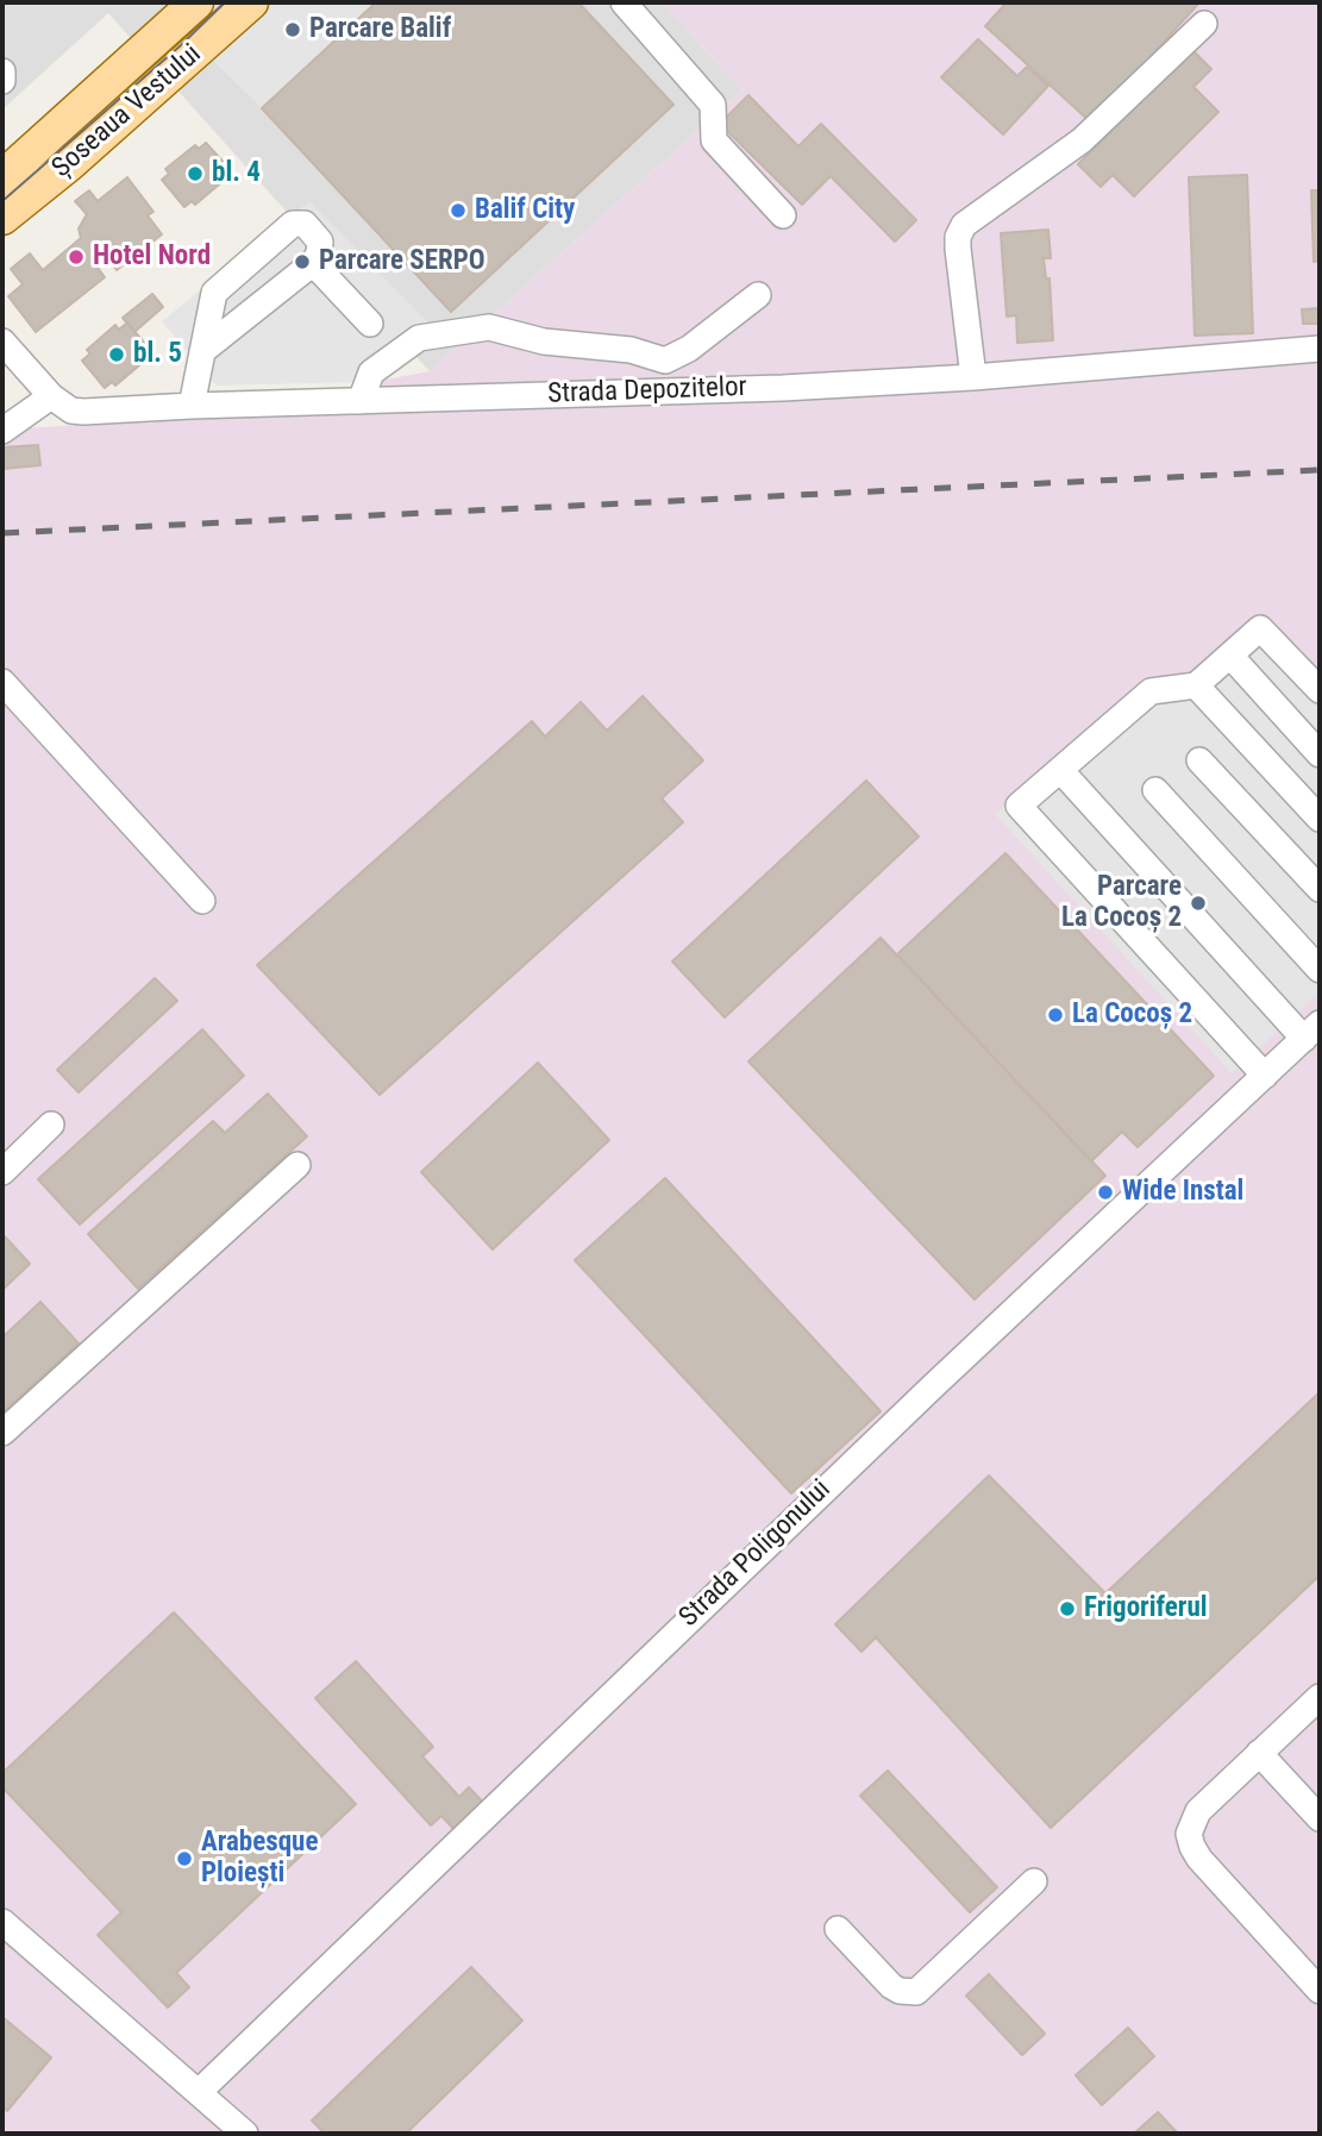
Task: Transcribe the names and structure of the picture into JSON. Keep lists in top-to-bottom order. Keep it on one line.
{"streets":{"main road":["Șoseaua Vestului"],"street":["Strada Depozitelor","Strada Poligonului"]},"places":["Parcare Balif","bl. 4","Balif City","Hotel Nord","Parcare SERPO","bl. 5","Parcare La Cocoș 2","La Cocoș 2","Wide Instal","Frigoriferul","Arabesque Ploiești"]}
